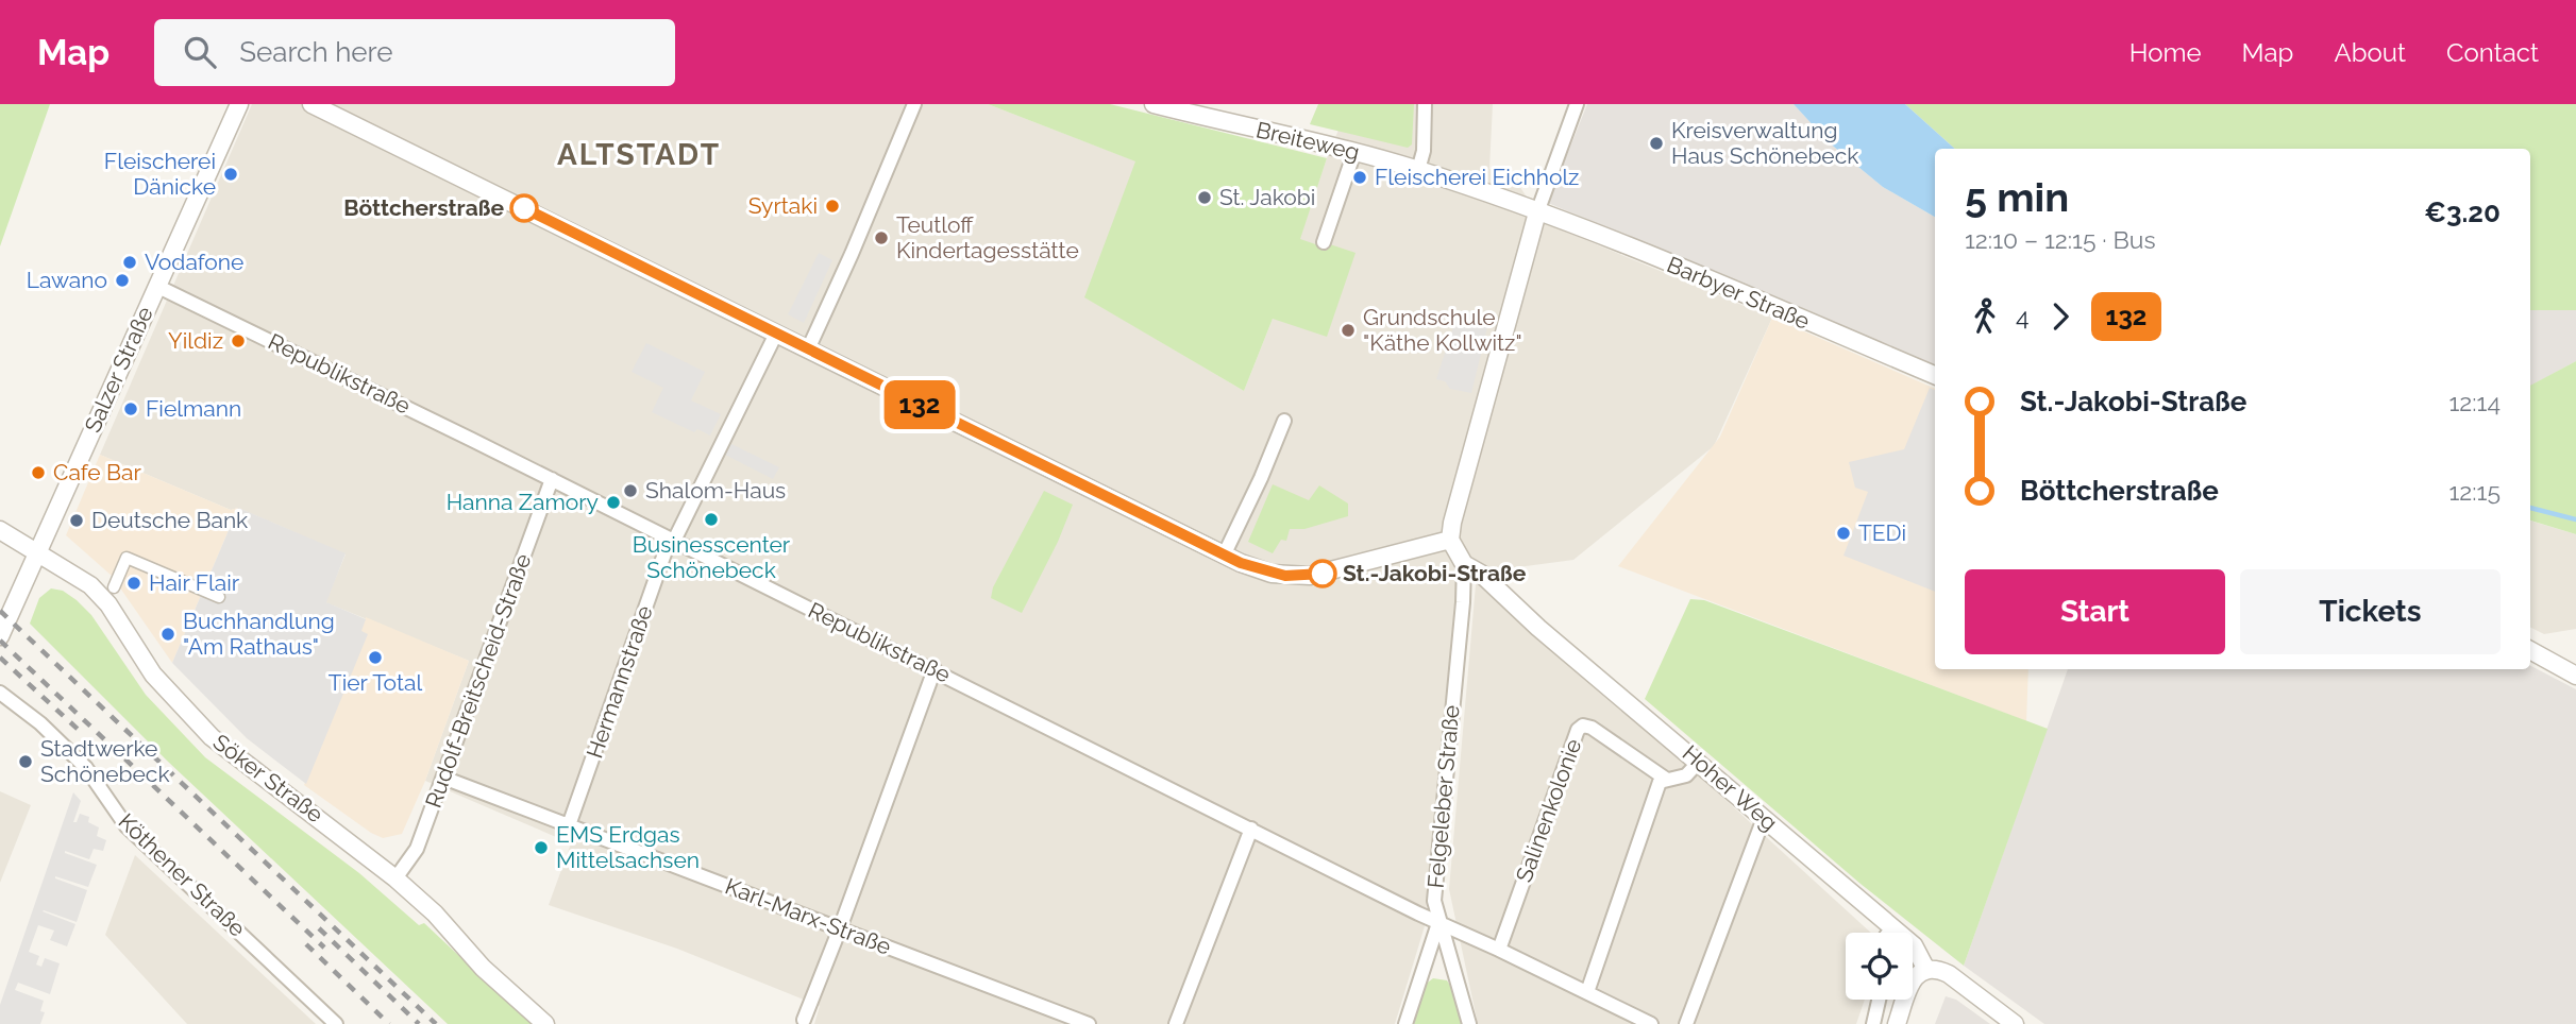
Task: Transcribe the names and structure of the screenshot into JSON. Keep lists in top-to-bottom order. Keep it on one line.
{"streets":{"street":["Breiteweg","Barbyer Straße","Salzer Straße","Republikstraße","Rudolf-Breitscheid-Straße","Hermannstraße","Söker Straße","Hoher Weg","Felgeleber Straße","Salinenkolonie","Köthener Straße","Karl-Marx-Straße"]},"crossings":[["Breiteweg","Barbyer Straße"],["Salzer Straße","Republikstraße"],["Salzer Straße","Söker Straße"],["Republikstraße","Rudolf-Breitscheid-Straße"],["Republikstraße","Hermannstraße"],["Republikstraße","Felgeleber Straße"],["Rudolf-Breitscheid-Straße","Söker Straße"],["Rudolf-Breitscheid-Straße","Karl-Marx-Straße"],["Hermannstraße","Karl-Marx-Straße"],["Hoher Weg","Felgeleber Straße"]],"districts":["ALTSTADT"],"places":["Kreisverwaltung Haus Schönebeck","Fleischerei Dänicke","Fleischerei Eichholz","St. Jakobi","Syrtaki","Böttcherstraße","Teutloff Kindertagesstätte","Vodafone","Lawano","Grundschule \"Käthe Kollwitz\"","Yildiz","Fielmann","Cafe Bar","Shalom-Haus","Hanna Zamory","Businesscenter Schönebeck","Deutsche Bank","TEDi","St.-Jakobi-Straße","Hair Flair","Buchhandlung \"Am Rathaus\"","Tier Total","Stadtwerke Schönebeck","EMS Erdgas Mittelsachsen"],"lines":["bus line 132"],"page":{"header":"Map","search":"Search here","nav":["Home","Map","About","Contact"],"on_map":"132","heading":["5 min","12:10 – 12:15 · Bus","€3.20"],"legs":["4","132"],"list":[{"name":"St.-Jakobi-Straße","value":"12:14"},{"name":"Böttcherstraße","value":"12:15"}],"buttons":["Start","Tickets"]}}
